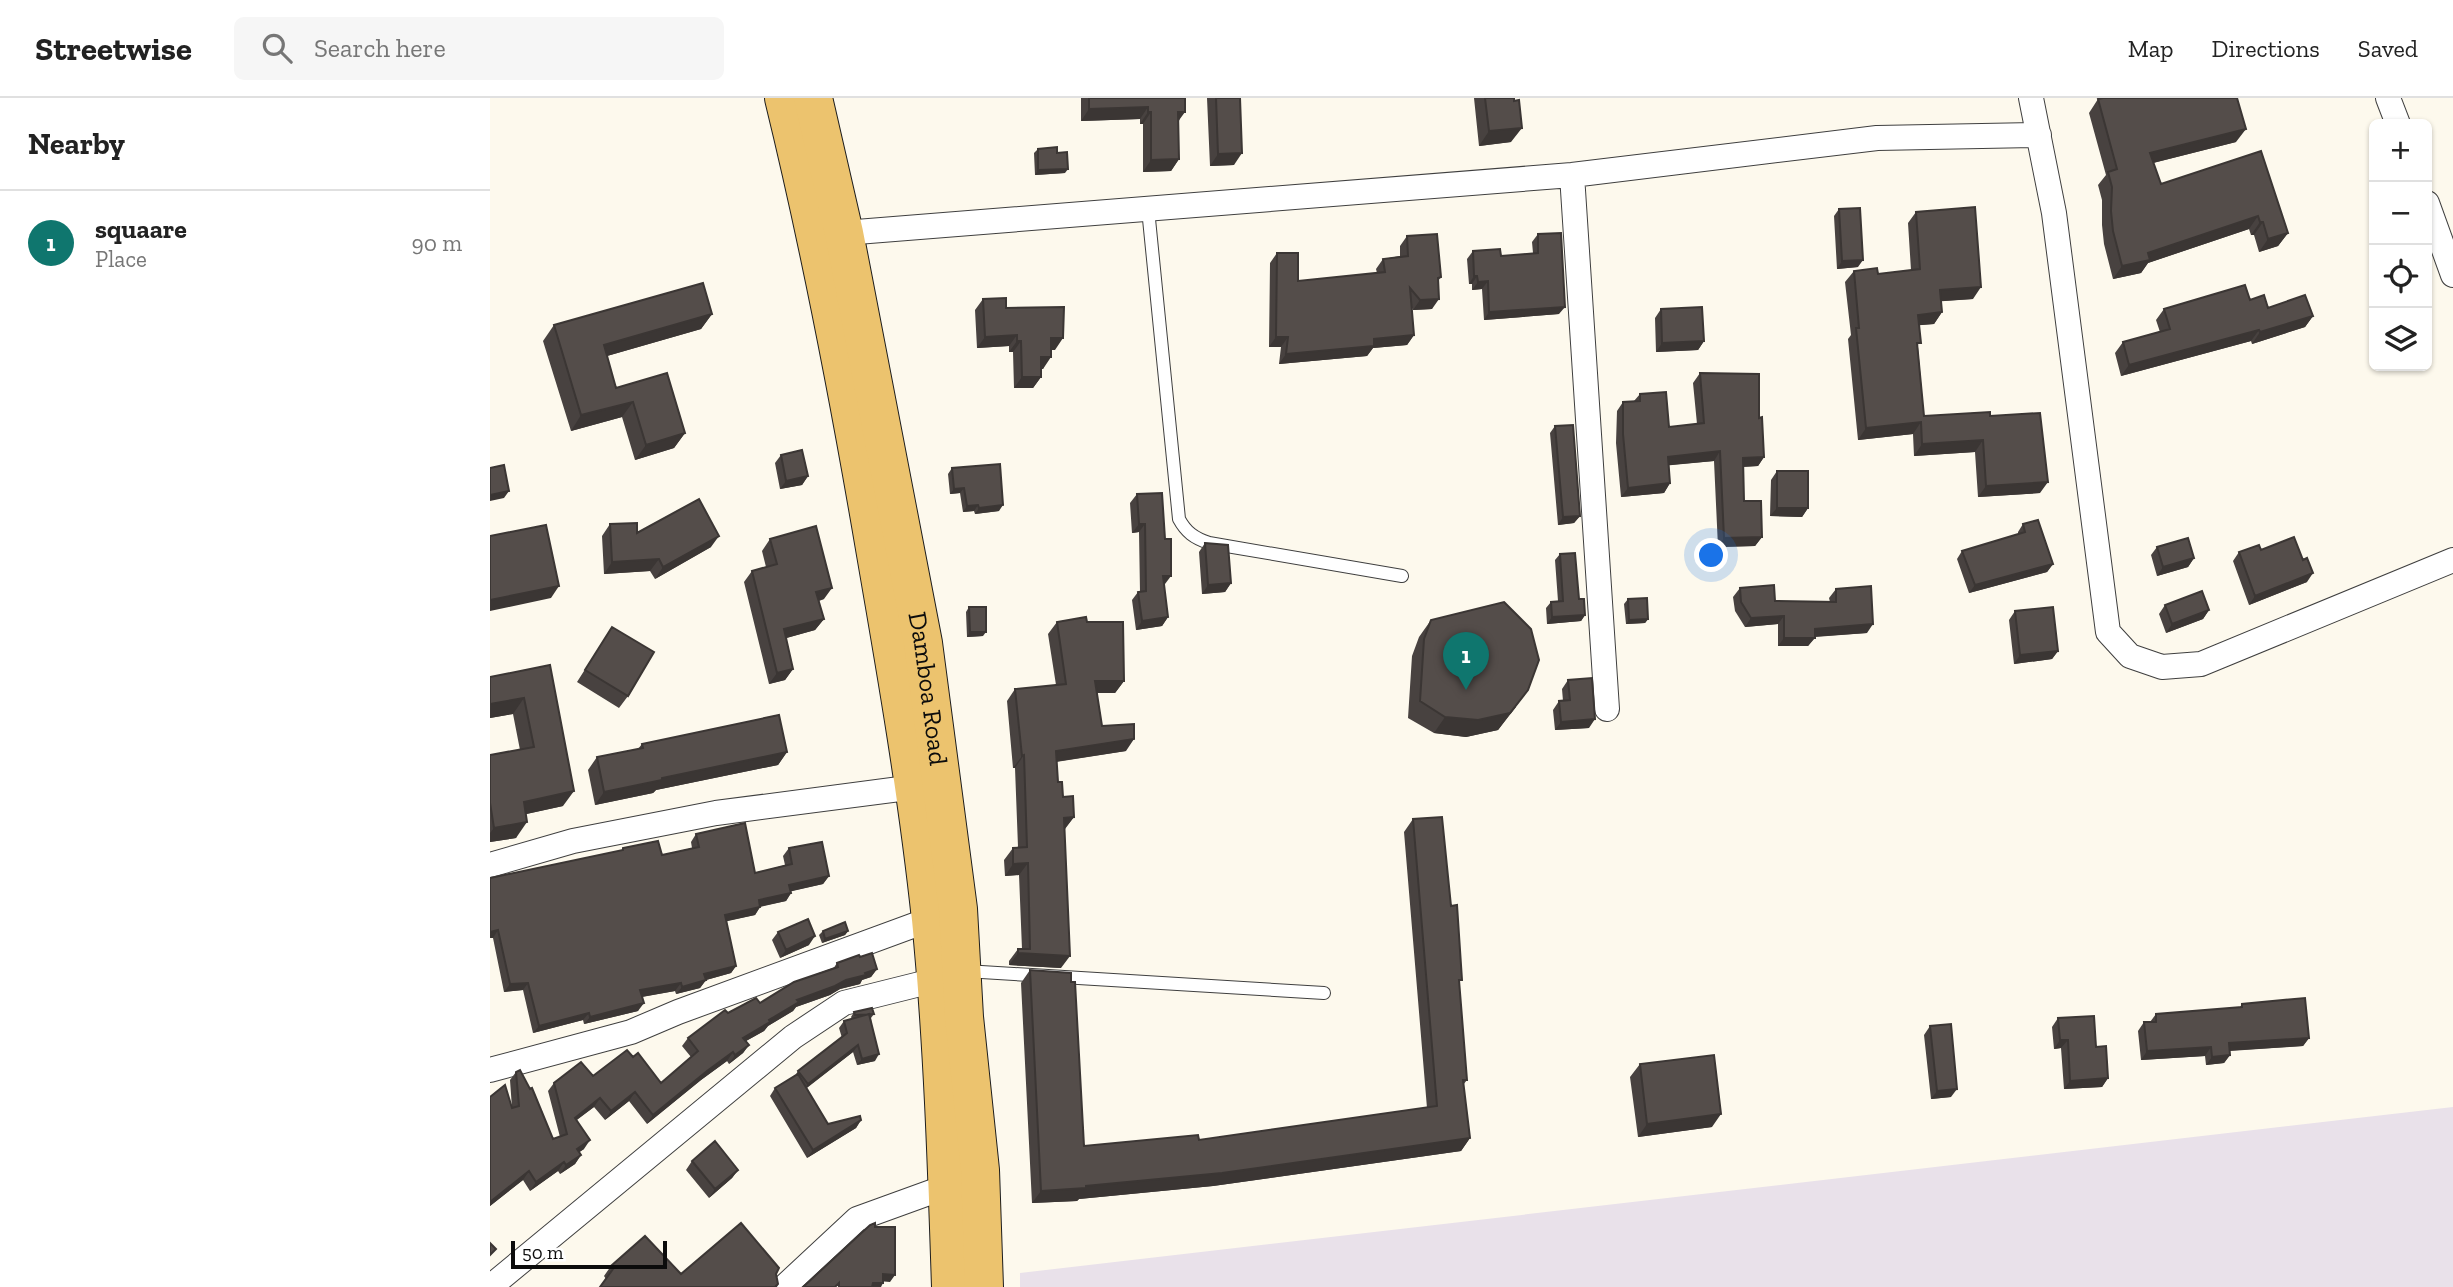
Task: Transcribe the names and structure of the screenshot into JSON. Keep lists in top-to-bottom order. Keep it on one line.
{"streets":{"main road":["Damboa Road"]},"scale_bar":"50 m","page":{"header":"Streetwise","search":"Search here","nav":["Map","Directions","Saved"],"heading":"Nearby","map_buttons":["+","−"],"list":[{"mark":"1","name":"squaare","note":"Place","value":"90 m"}],"pins":"1","scale":"50 m"}}
